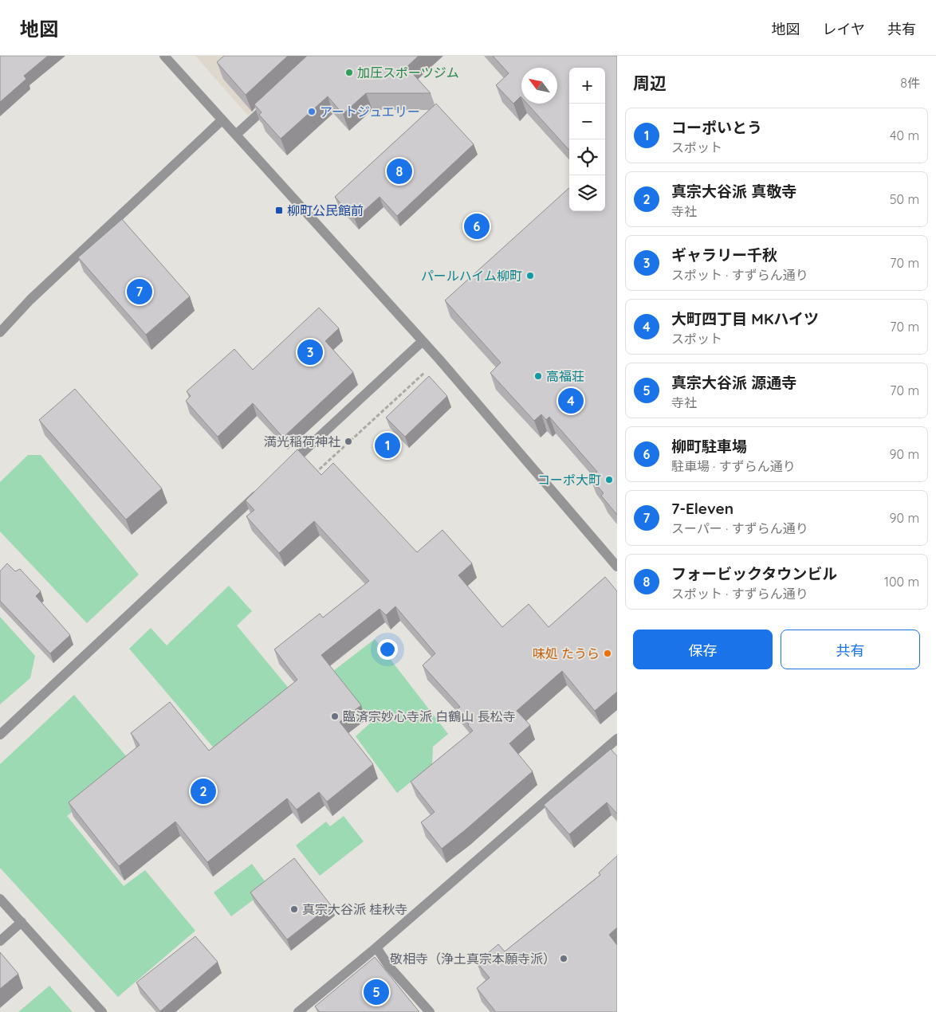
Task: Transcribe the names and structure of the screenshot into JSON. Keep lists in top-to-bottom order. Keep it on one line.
{"places":{"other":["加圧スポーツジム","アートジュエリー","パールハイム柳町","高福荘","満光稲荷神社","コーポ大町","味処 たうら","臨済宗妙心寺派 白鶴山 長松寺","真宗大谷派 桂秋寺","敬相寺（浄土真宗本願寺派）"],"transit":["柳町公民館前"]},"north":"top left","page":{"header":"地図","nav":["地図","レイヤ","共有"],"heading":["周辺","8件"],"map_buttons":["+","−"],"list":[{"mark":"1","name":"コーポいとう","note":"スポット","value":"40 m"},{"mark":"2","name":"真宗大谷派 真敬寺","note":"寺社","value":"50 m"},{"mark":"3","name":"ギャラリー千秋","note":"スポット · すずらん通り","value":"70 m"},{"mark":"4","name":"大町四丁目 MKハイツ","note":"スポット","value":"70 m"},{"mark":"5","name":"真宗大谷派 源通寺","note":"寺社","value":"70 m"},{"mark":"6","name":"柳町駐車場","note":"駐車場 · すずらん通り","value":"90 m"},{"mark":"7","name":"7-Eleven","note":"スーパー · すずらん通り","value":"90 m"},{"mark":"8","name":"フォービックタウンビル","note":"スポット · すずらん通り","value":"100 m"}],"pins":["8","6","7","3","4","1","2","5"],"buttons":["保存","共有"]}}
